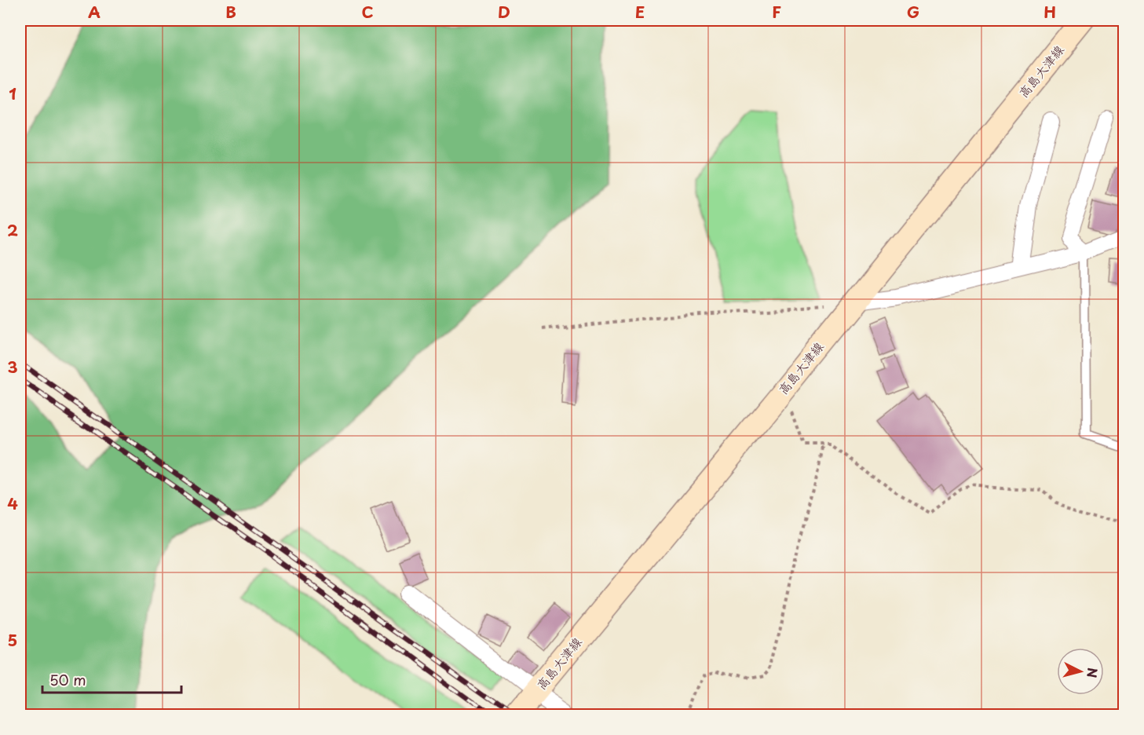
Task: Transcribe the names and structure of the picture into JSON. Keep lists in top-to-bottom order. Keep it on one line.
{"streets":{"main road":["高島大津線"]},"scale_bar":"50 m","north":"right","grid":{"columns":["A","B","C","D","E","F","G","H"],"rows":["1","2","3","4","5"]}}
